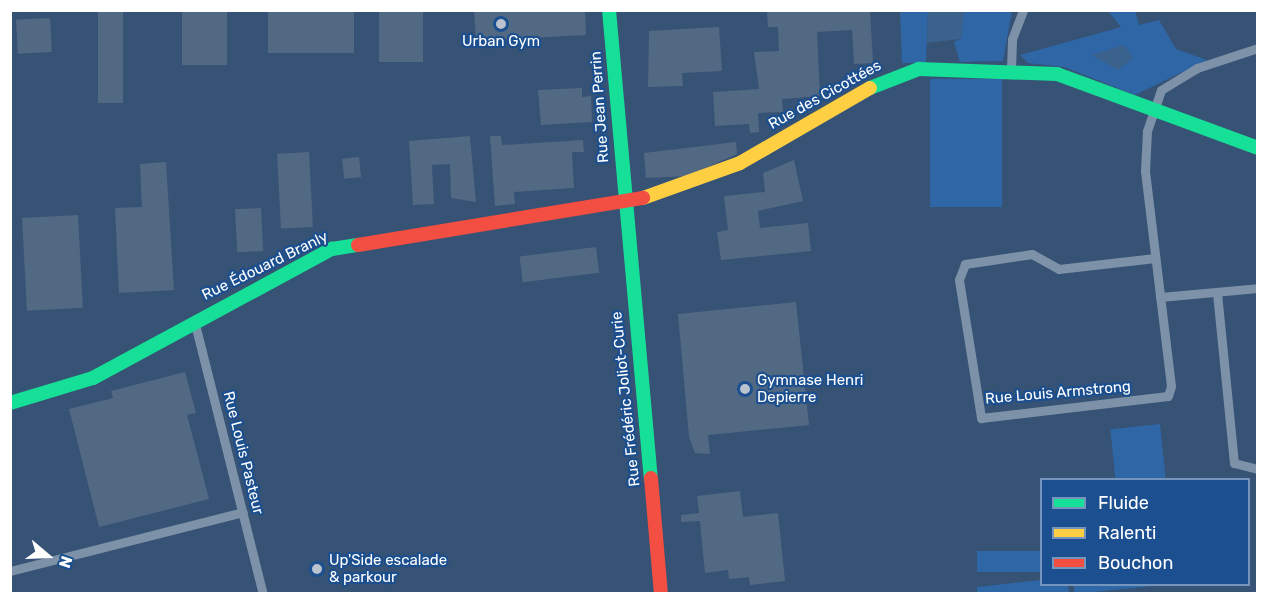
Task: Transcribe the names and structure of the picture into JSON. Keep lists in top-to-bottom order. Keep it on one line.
{"streets":{"street":["Rue des Cicottées","Rue Jean Perrin","Rue Édouard Branly","Rue Louis Armstrong","Rue Frédéric Joliot-Curie","Rue Louis Pasteur"]},"crossings":[["Rue des Cicottées","Rue Jean Perrin"],["Rue des Cicottées","Rue Édouard Branly"],["Rue des Cicottées","Rue Louis Armstrong"],["Rue des Cicottées","Rue Frédéric Joliot-Curie"],["Rue Jean Perrin","Rue Édouard Branly"],["Rue Jean Perrin","Rue Frédéric Joliot-Curie"],["Rue Édouard Branly","Rue Frédéric Joliot-Curie"],["Rue Édouard Branly","Rue Louis Pasteur"]],"places":["Urban Gym","Gymnase Henri Depierre","Up'Side escalade & parkour"],"legend":["Fluide","Ralenti","Bouchon"],"north":"right"}
